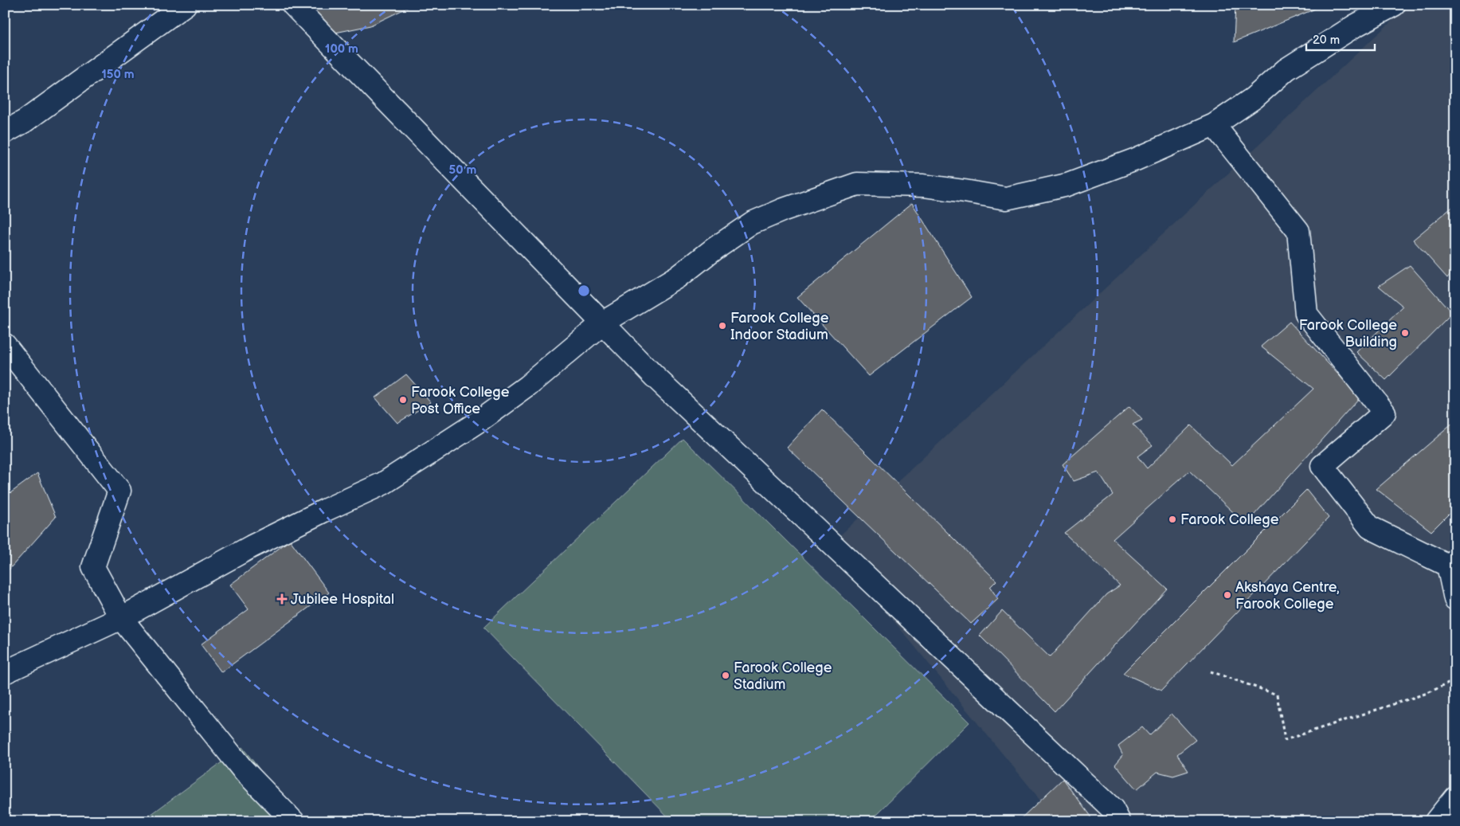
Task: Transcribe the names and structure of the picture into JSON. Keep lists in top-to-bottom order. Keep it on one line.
{"places":{"other":["Farook College Indoor Stadium","Farook College Building","Farook College Post Office","Farook College","Akshaya Centre, Farook College","Farook College Stadium"],"health":["Jubilee Hospital"]},"scale_bar":"20 m","rings":["100 m","150 m","50 m"]}
